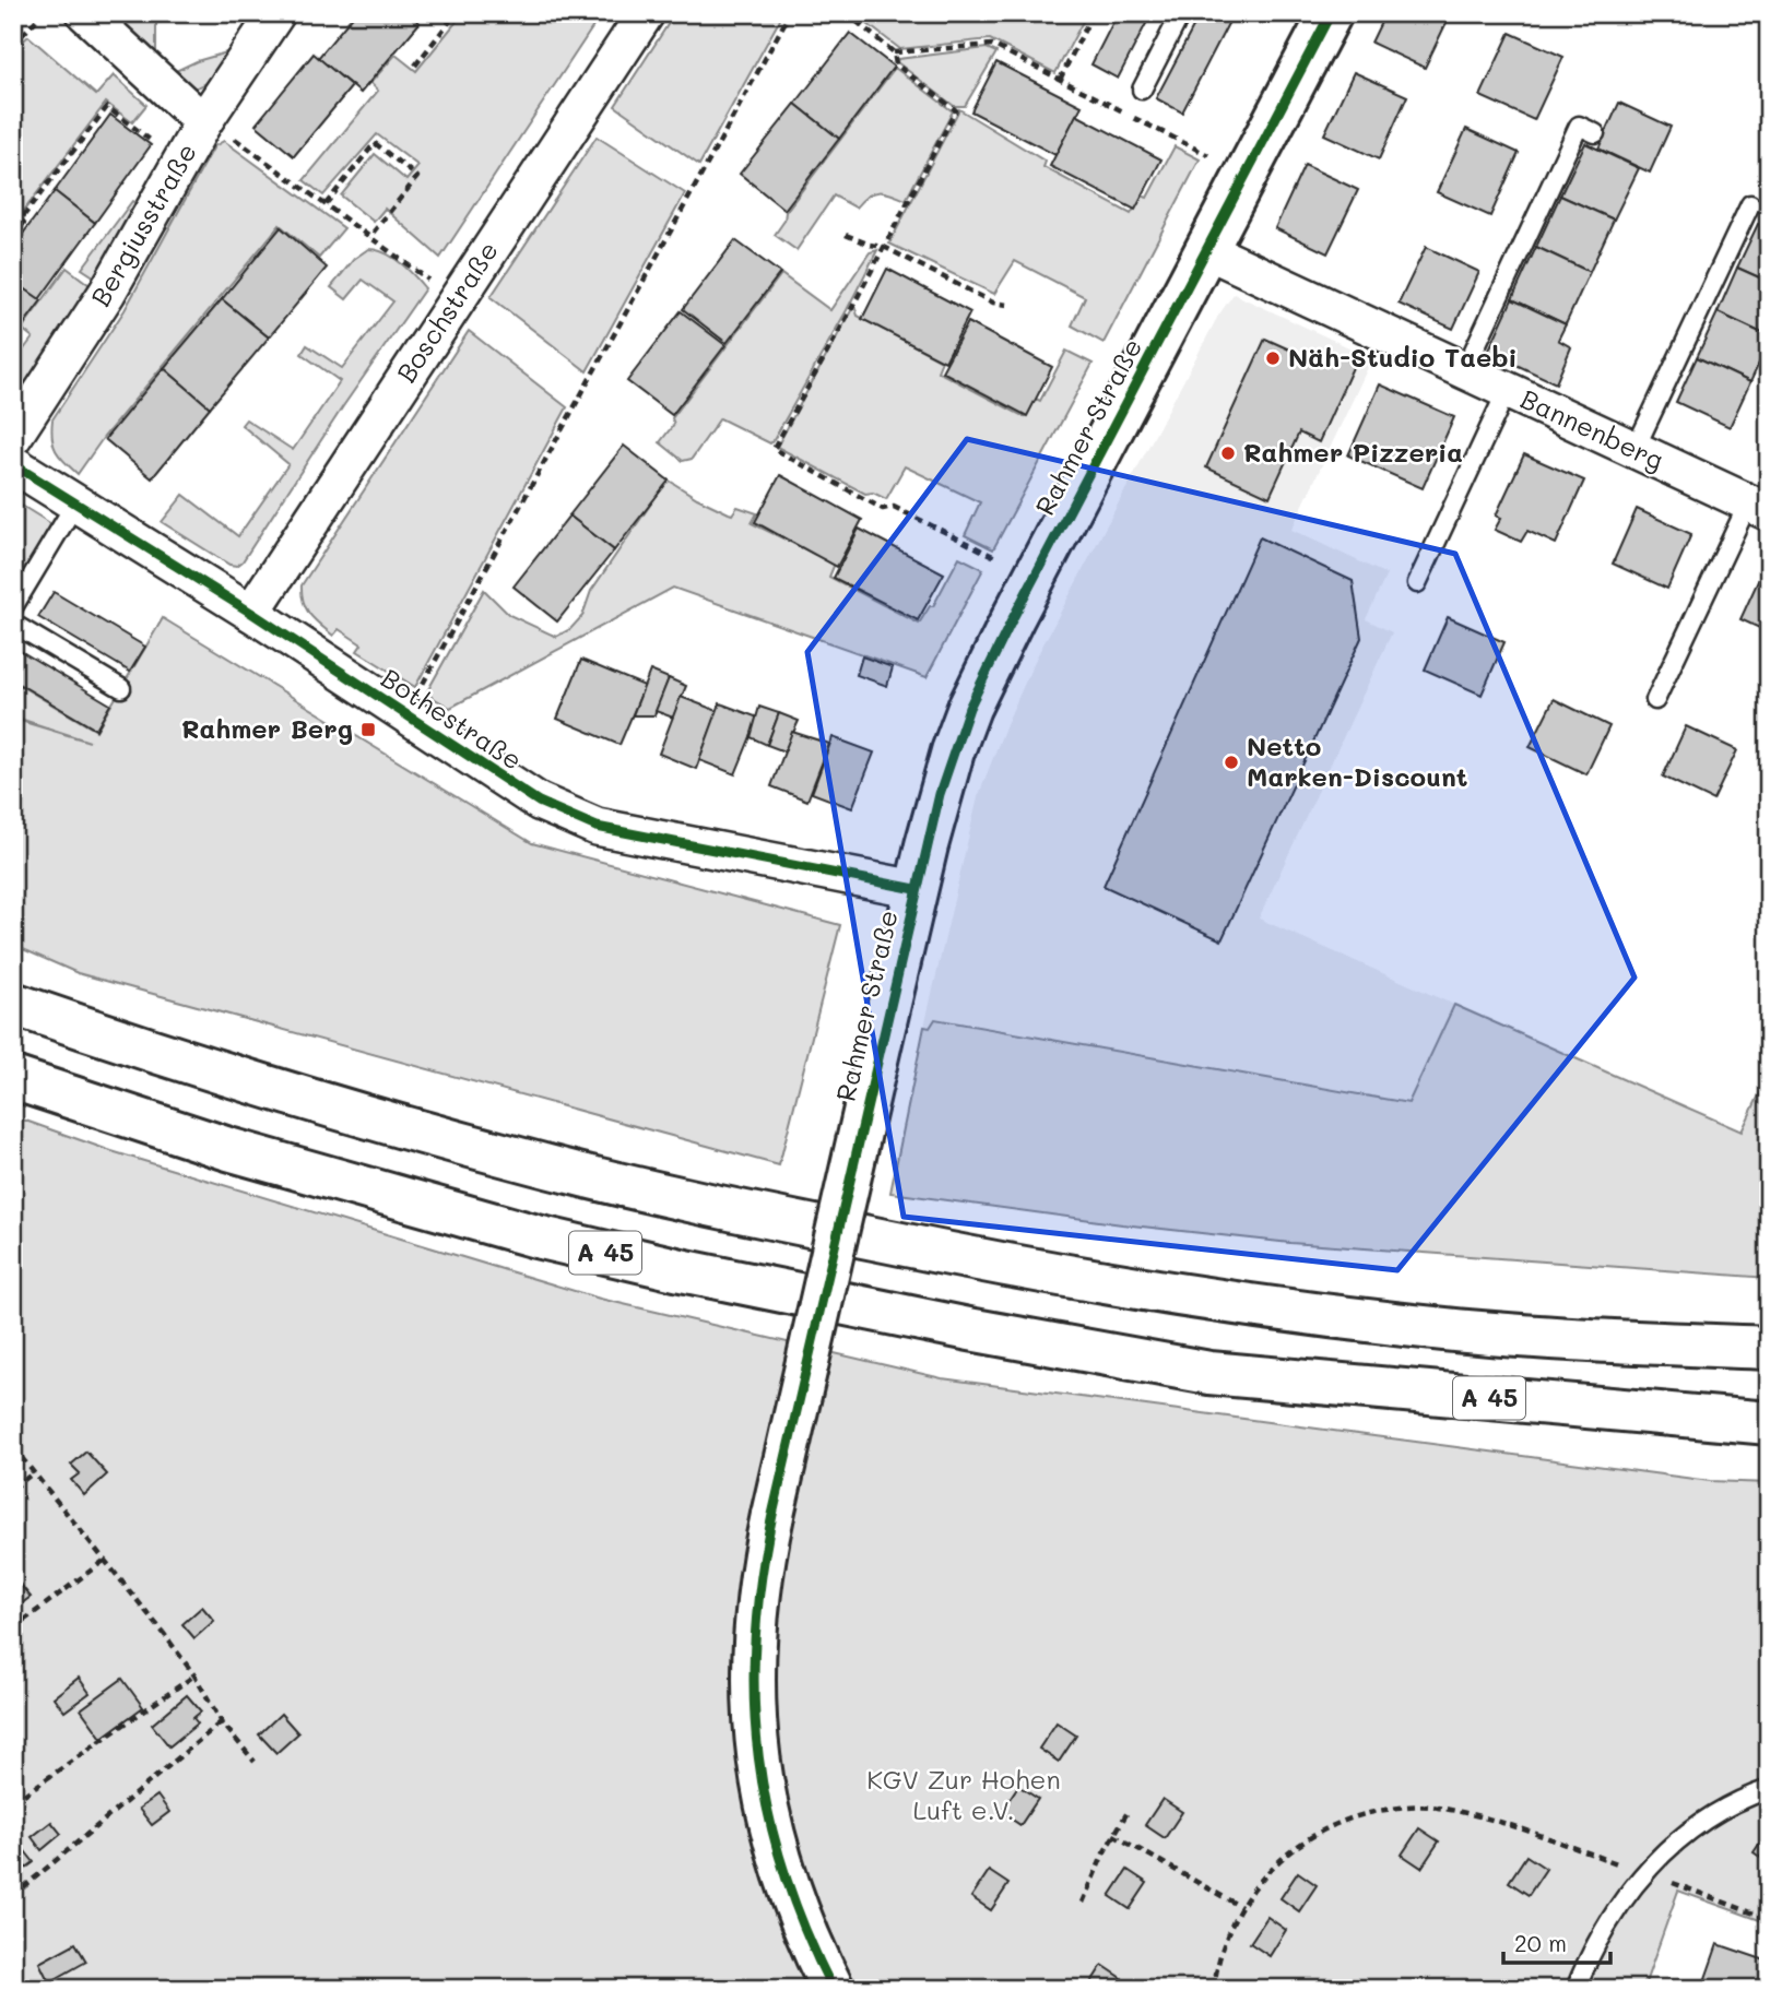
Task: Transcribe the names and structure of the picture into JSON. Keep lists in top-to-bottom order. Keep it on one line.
{"streets":{"main road":["Rahmer Straße","A 45"],"street":["Bergiusstraße","Boschstraße","Bannenberg","Bothestraße"]},"crossings":[["Boschstraße","Bothestraße"],["Rahmer Straße","Bannenberg"],["Rahmer Straße","Bothestraße"]],"parks":["KGV Zur Hohen Luft e.V."],"places":{"other":["Näh-Studio Taebi","Rahmer Pizzeria","Netto Marken-Discount"],"transit":["Rahmer Berg"]},"scale_bar":"20 m"}
